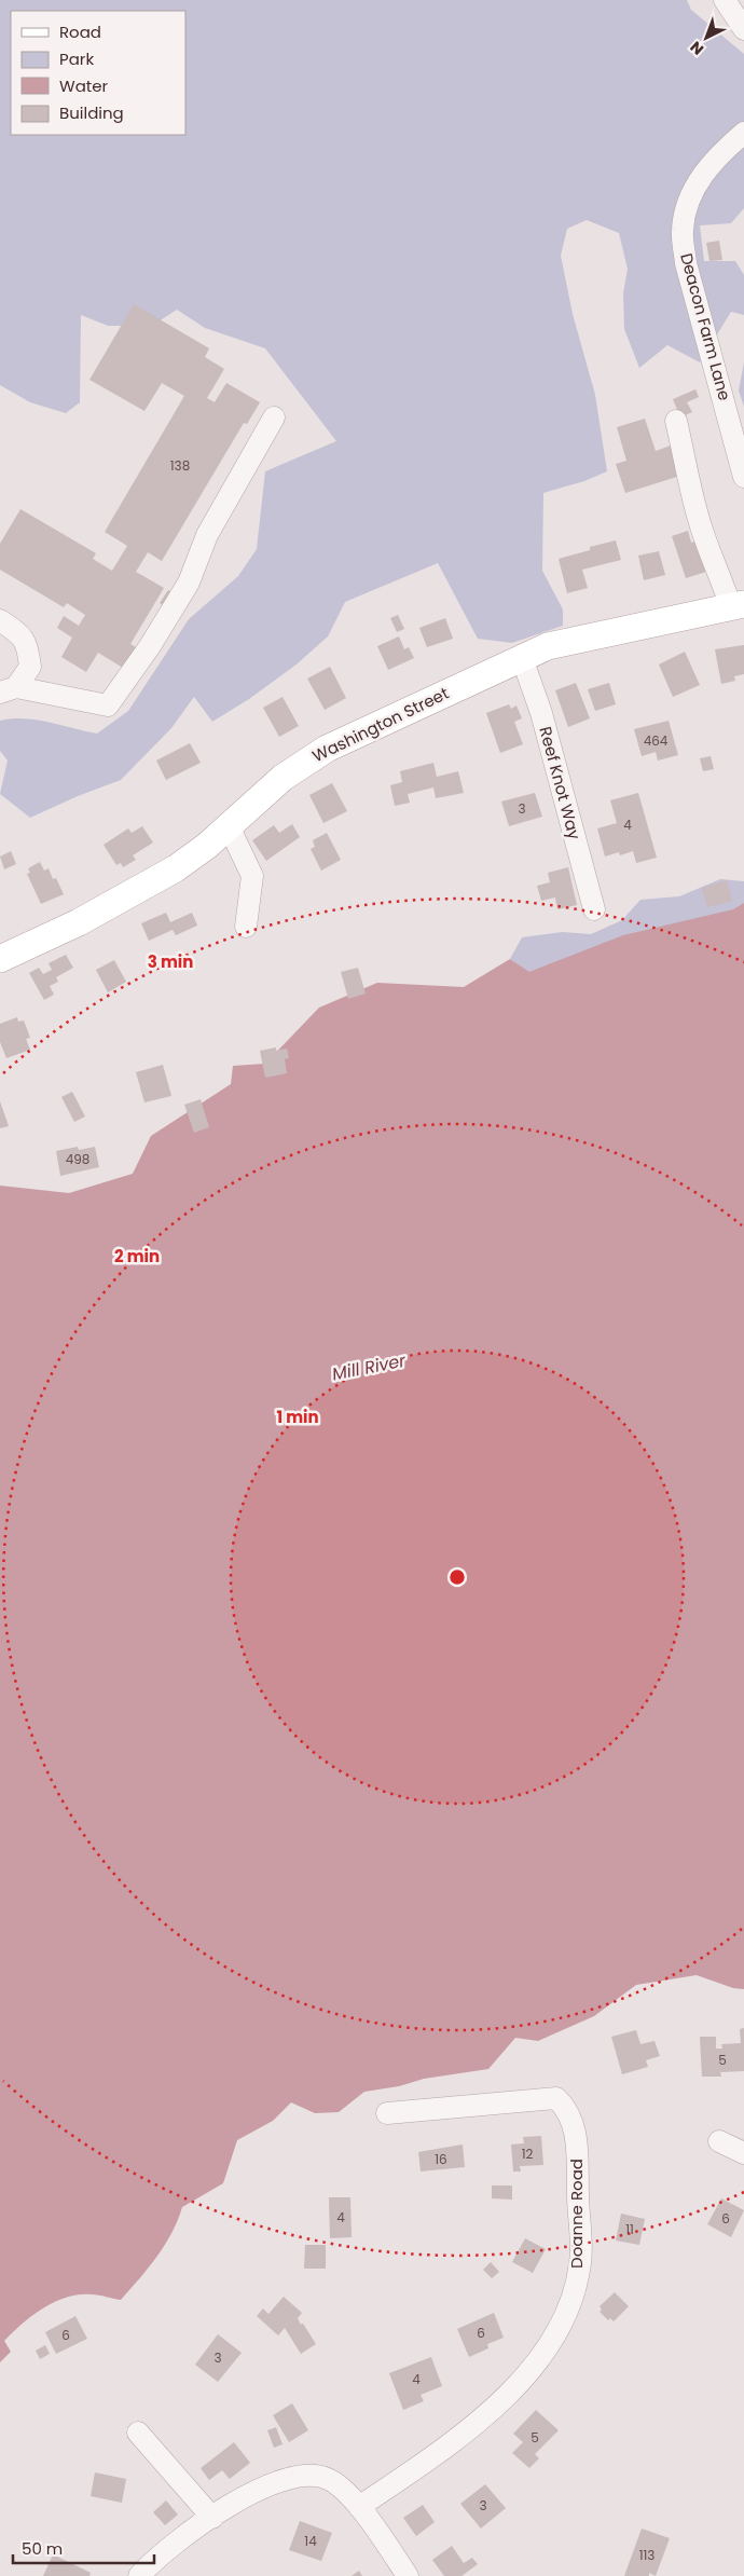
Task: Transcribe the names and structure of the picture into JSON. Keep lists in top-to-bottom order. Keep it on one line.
{"streets":{"main road":["Washington Street"],"street":["Deacon Farm Lane","Reef Knot Way","Doanne Road"]},"crossings":[["Washington Street","Reef Knot Way"]],"water":["Mill River"],"house_numbers":["138","464","3","4","498","5","12","16","4","6","11","6","6","3","4","5","3","14","113"],"legend":["Road","Park","Water","Building"],"scale_bar":"50 m","north":"bottom left","rings":["3 min","2 min","1 min"]}
